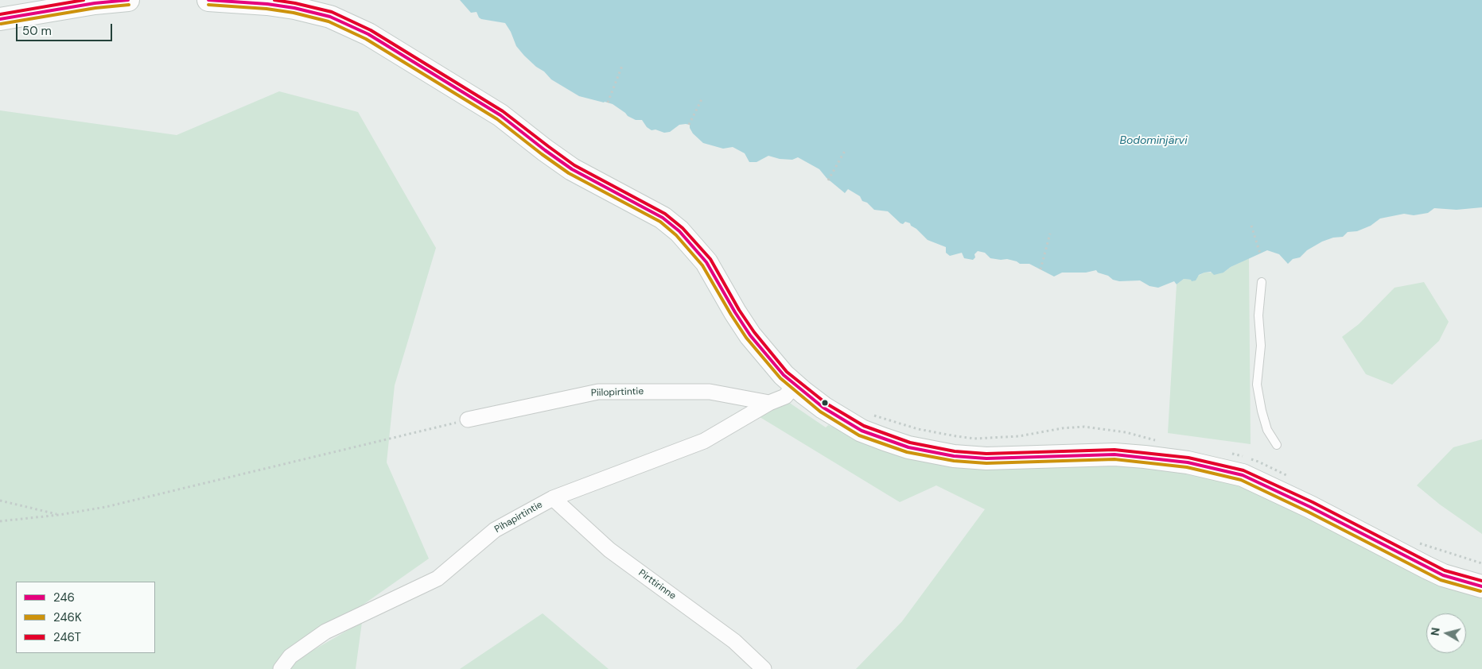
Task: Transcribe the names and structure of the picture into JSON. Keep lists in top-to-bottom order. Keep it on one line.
{"streets":{"street":["Piilopirtintie","Pihapirtintie","Pirttirinne"]},"crossings":[["Piilopirtintie","Pihapirtintie"],["Pihapirtintie","Pirttirinne"]],"water":["Bodominjärvi"],"lines":["transit line 246","transit line 246T","transit line 246K"],"legend":["246","246K","246T"],"scale_bar":"50 m","north":"left"}
